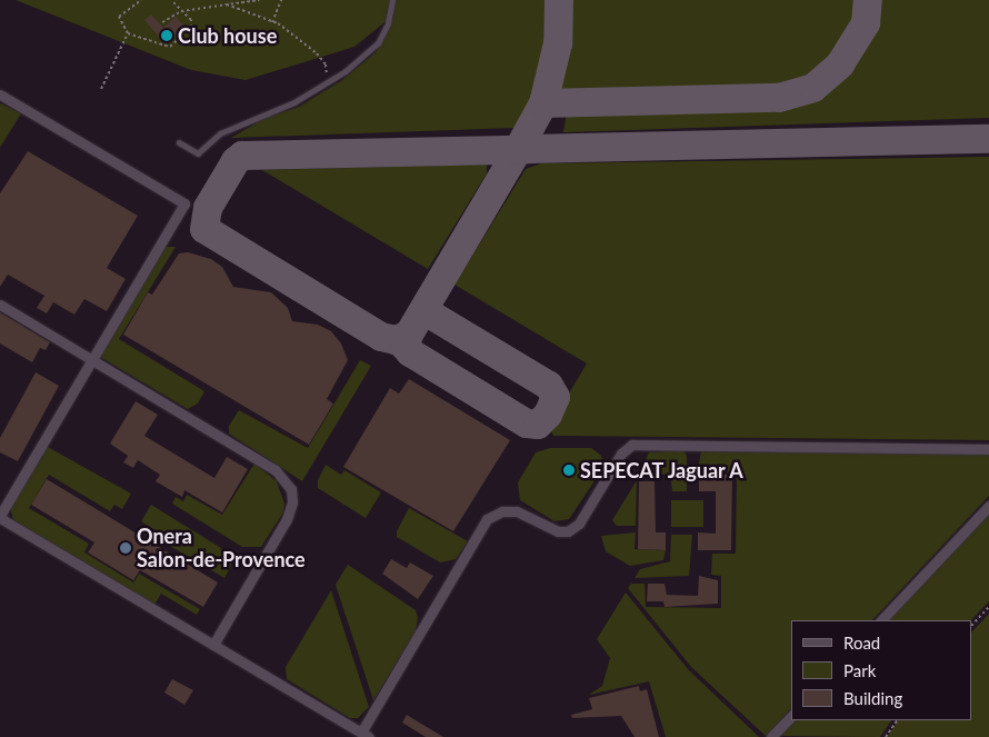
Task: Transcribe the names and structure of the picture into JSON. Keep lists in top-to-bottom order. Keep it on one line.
{"places":["Club house","SEPECAT Jaguar A","Onera Salon-de-Provence"],"legend":["Road","Park","Building"]}
